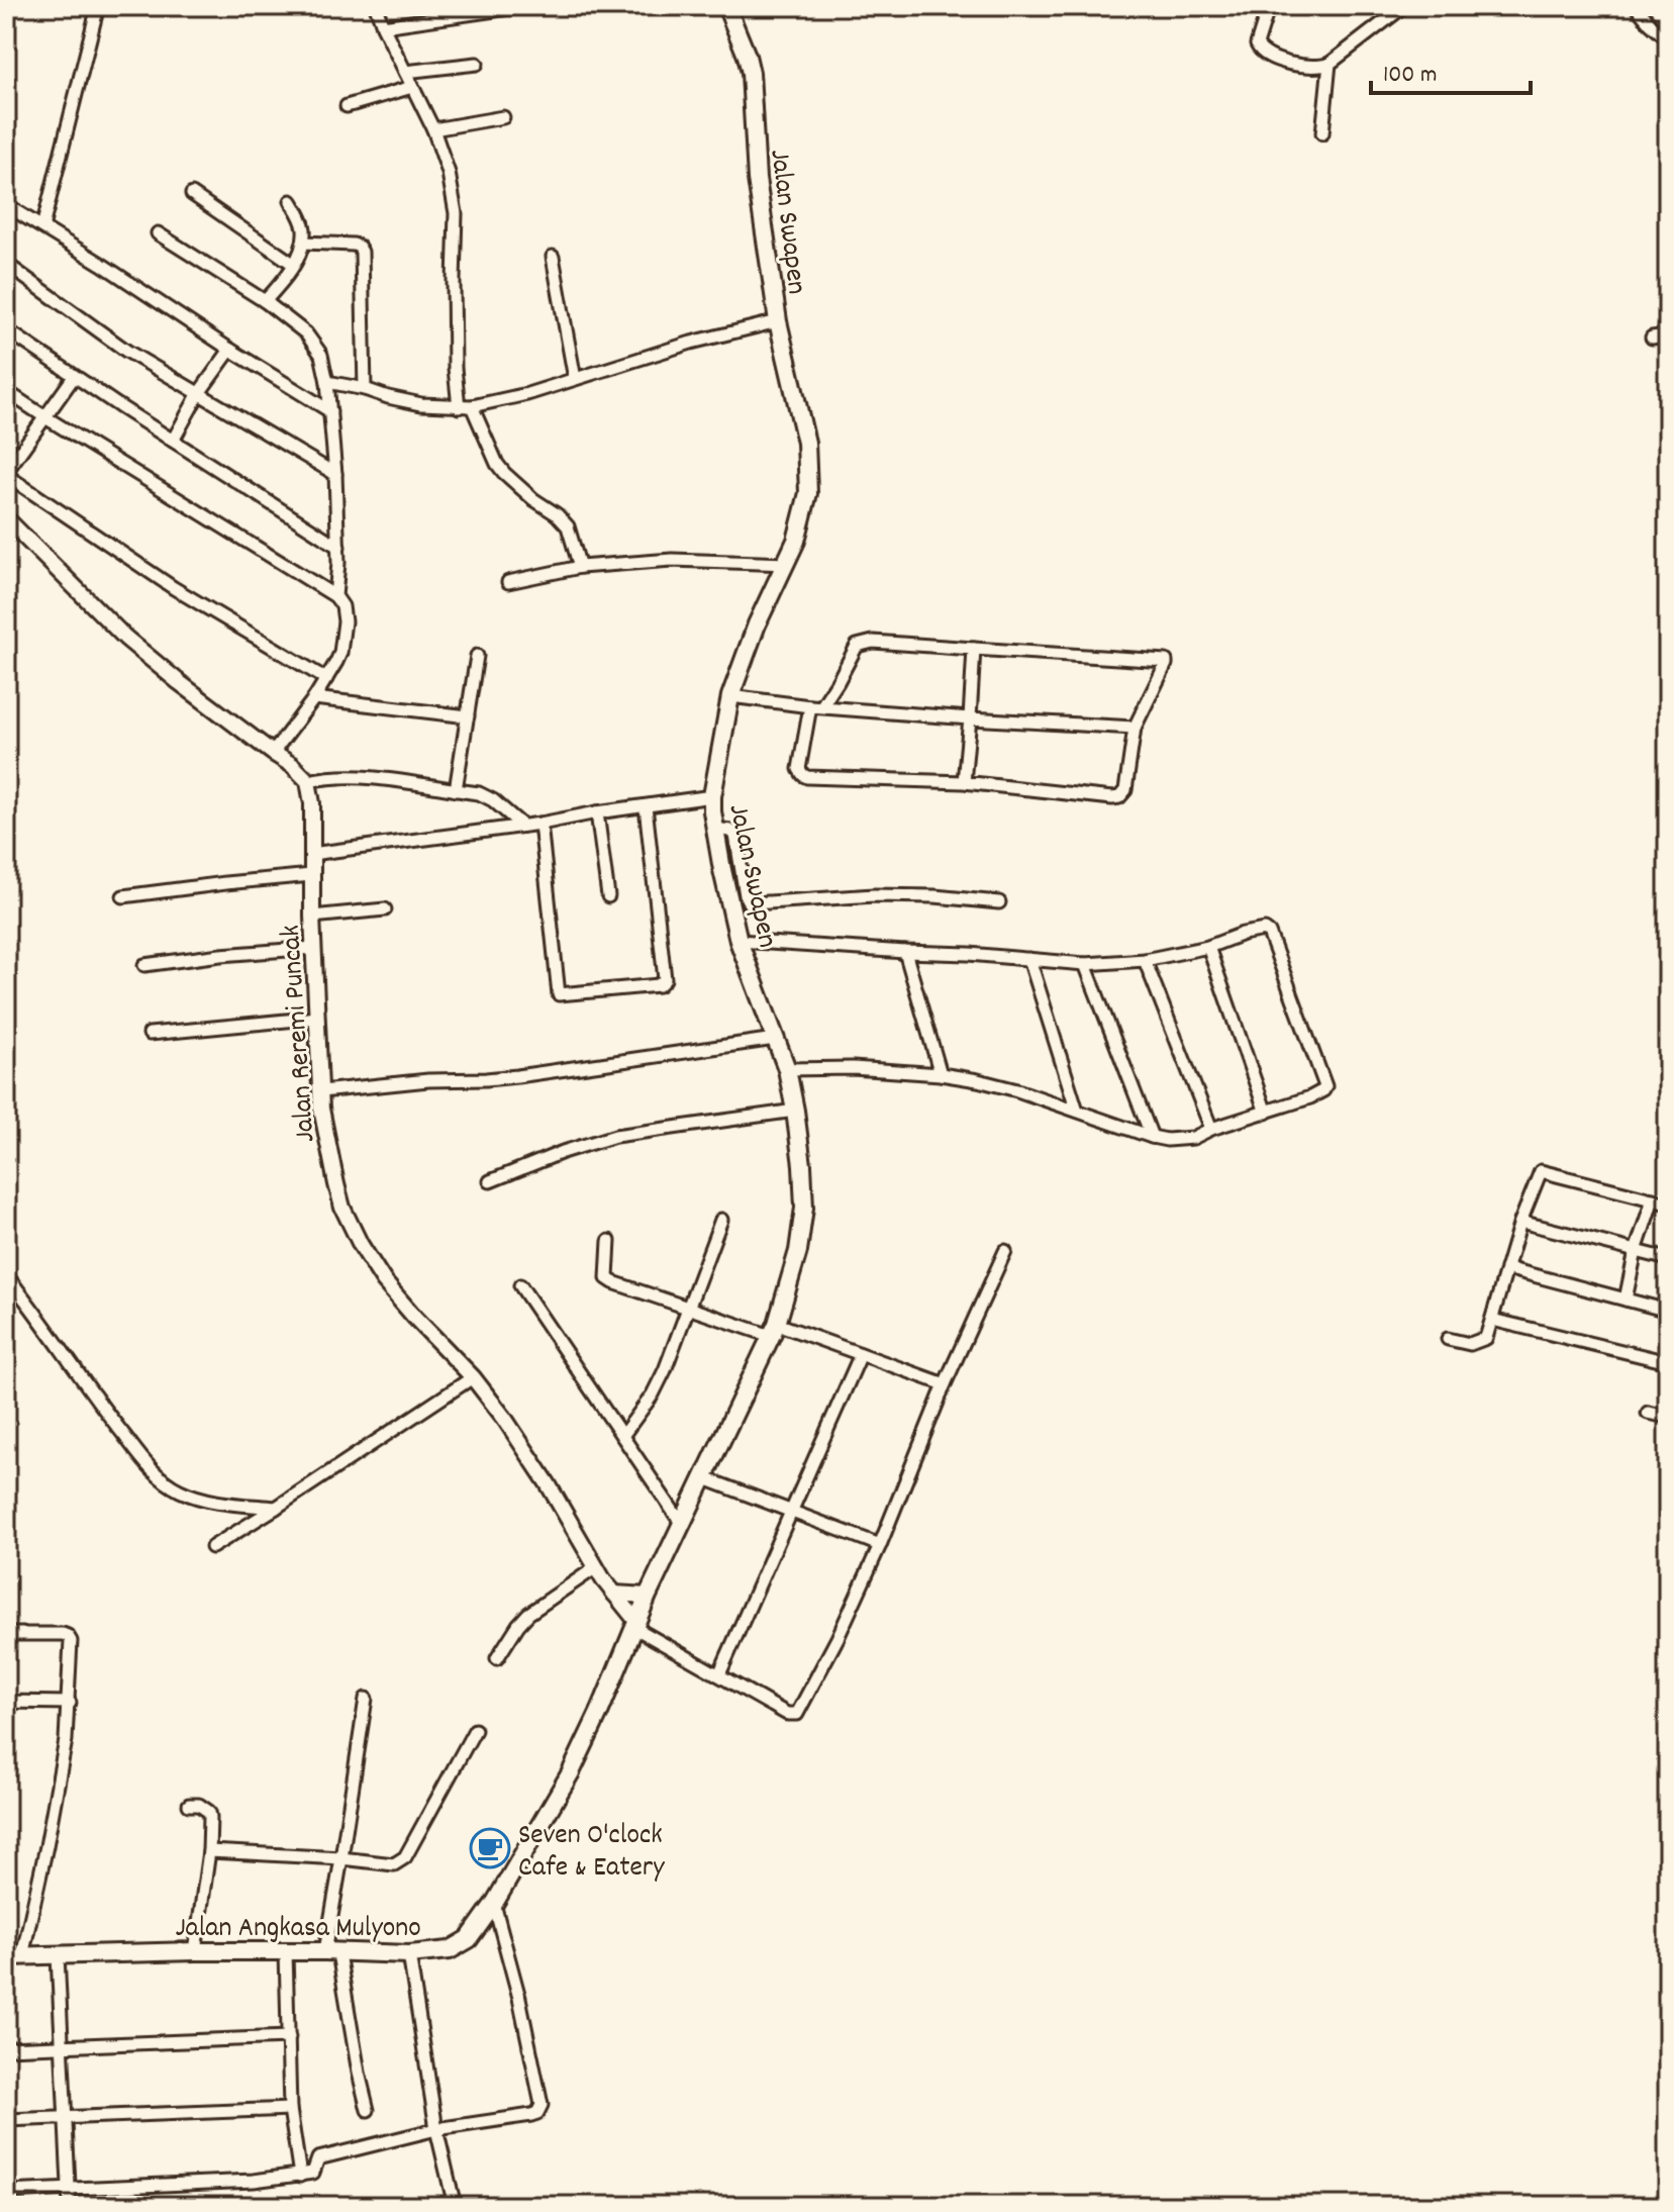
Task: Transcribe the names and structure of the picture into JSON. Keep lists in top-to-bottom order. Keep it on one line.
{"streets":{"main road":["Jalan Swapen","Jalan Angkasa Mulyono"],"street":["Jalan Reremi Puncak"]},"crossings":[["Jalan Reremi Puncak","Jalan Angkasa Mulyono"]],"places":{"cafe":["Seven O'clock Cafe & Eatery"]},"scale_bar":"100 m"}
